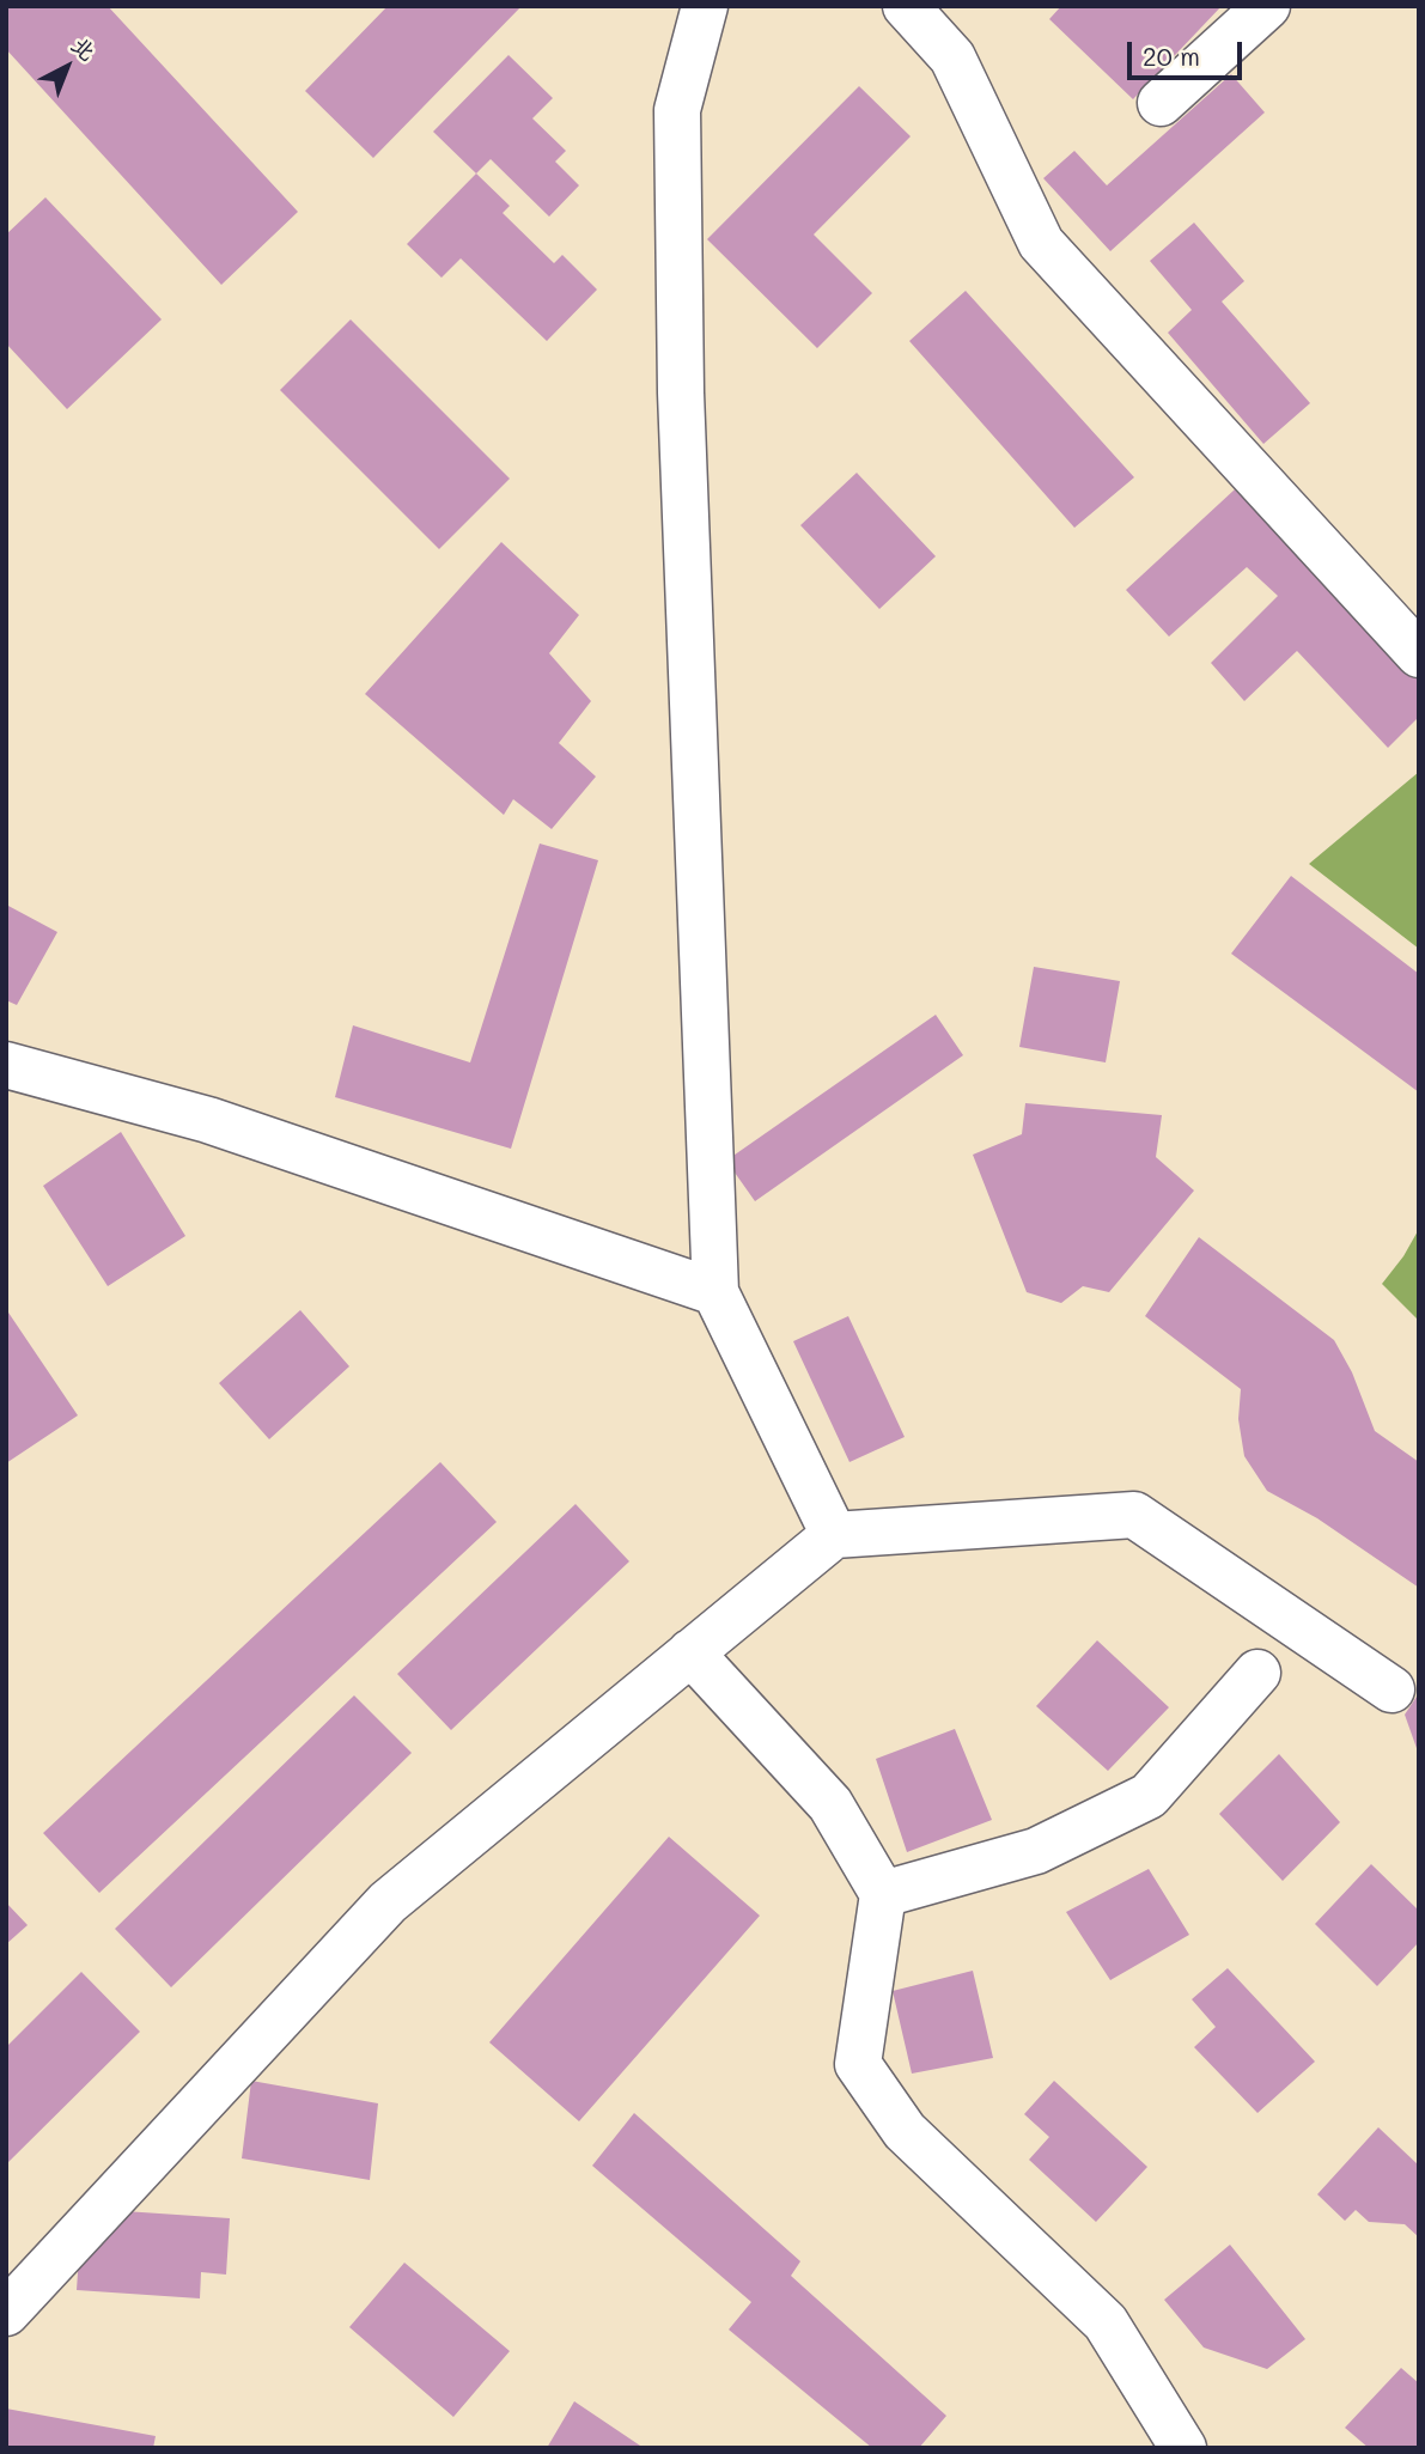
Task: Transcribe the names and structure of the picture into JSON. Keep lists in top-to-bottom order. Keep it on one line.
{"scale_bar":"20 m","north":"top right"}
